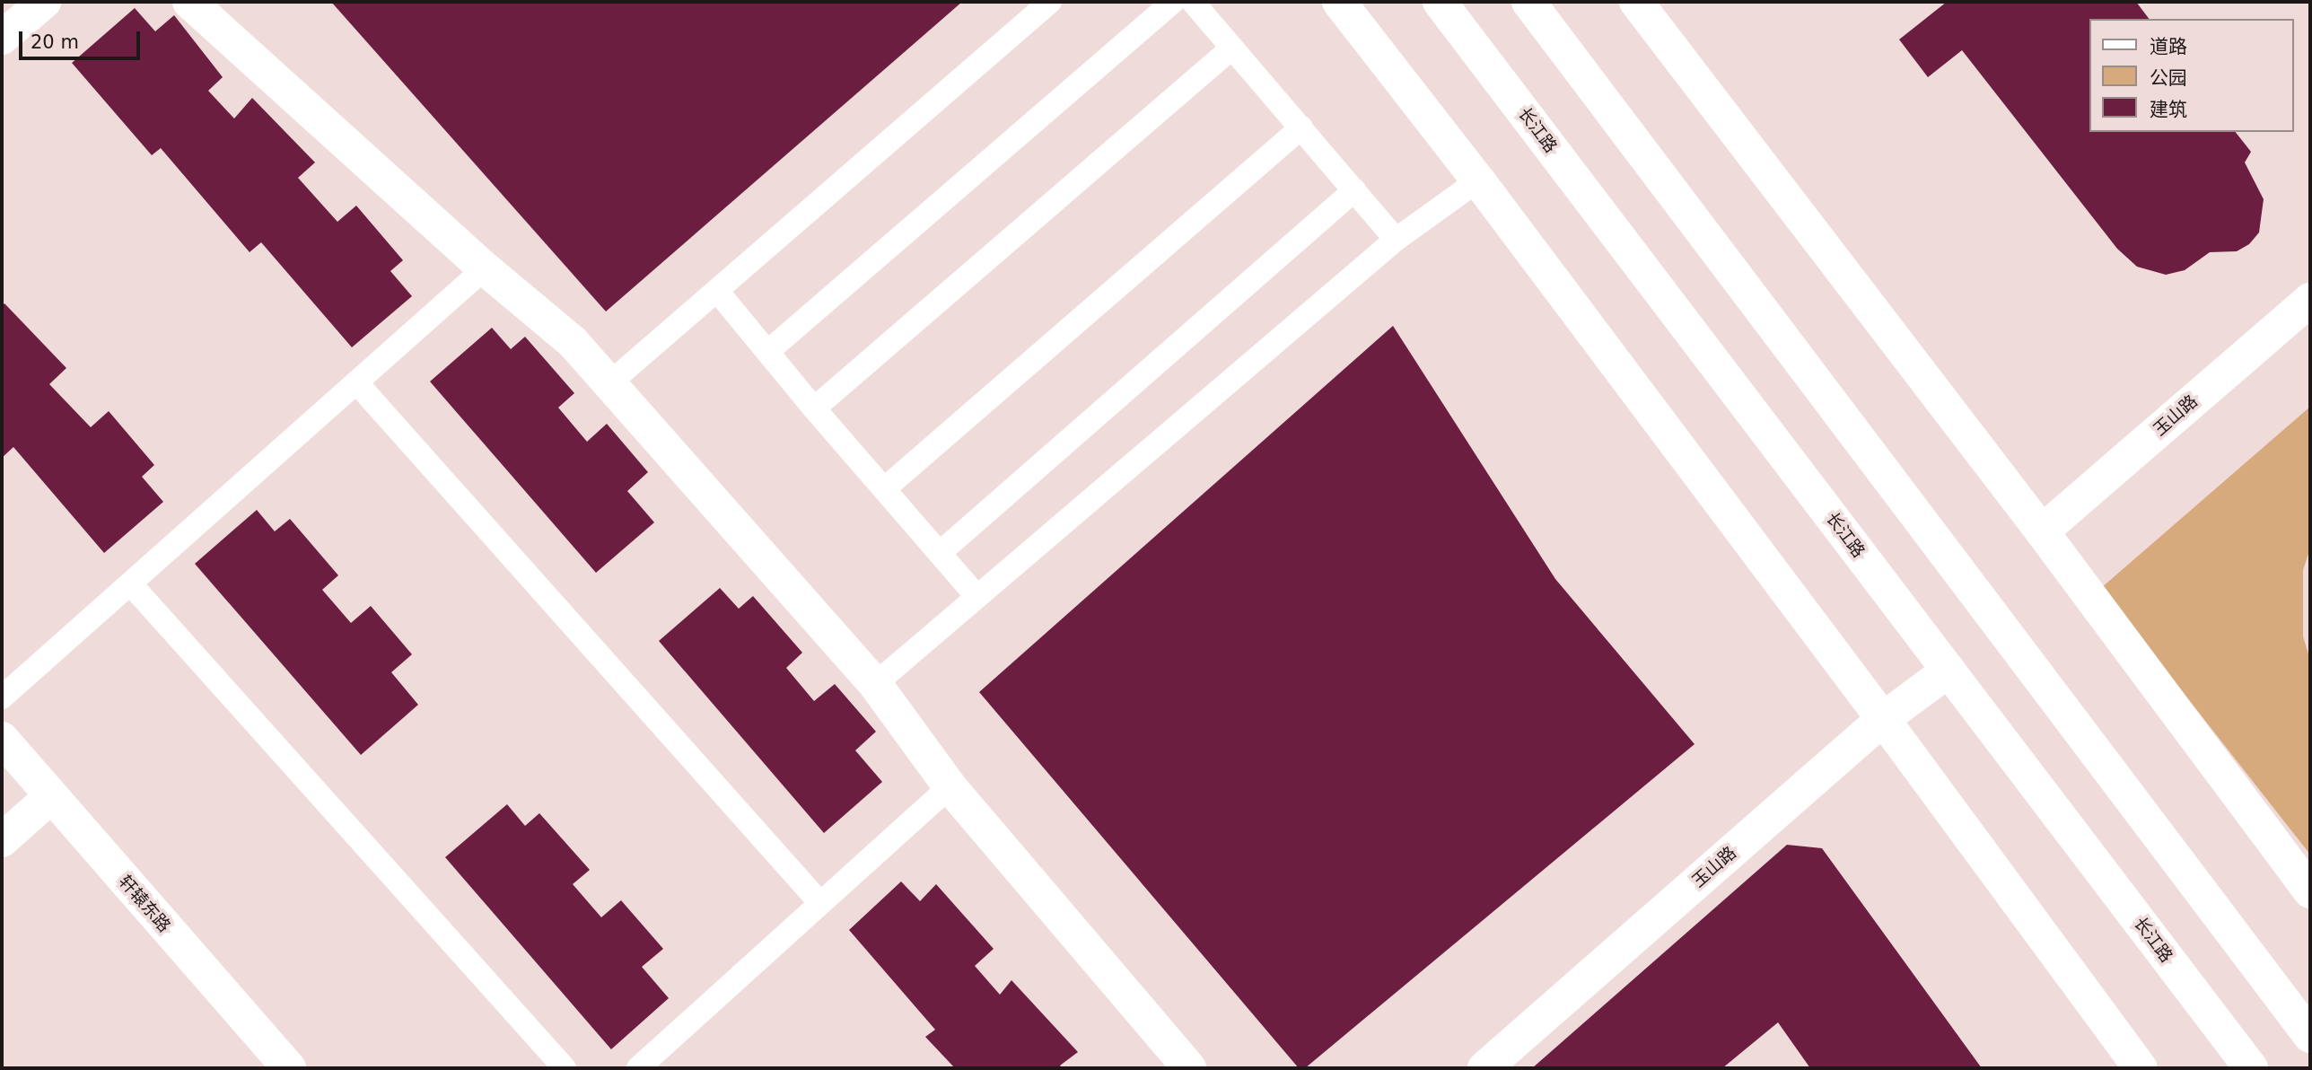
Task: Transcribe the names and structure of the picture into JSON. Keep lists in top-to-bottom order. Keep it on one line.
{"streets":{"main road":["长江路","玉山路","轩辕东路"]},"crossings":[["长江路","玉山路"]],"legend":["道路","公园","建筑"],"scale_bar":"20 m"}
